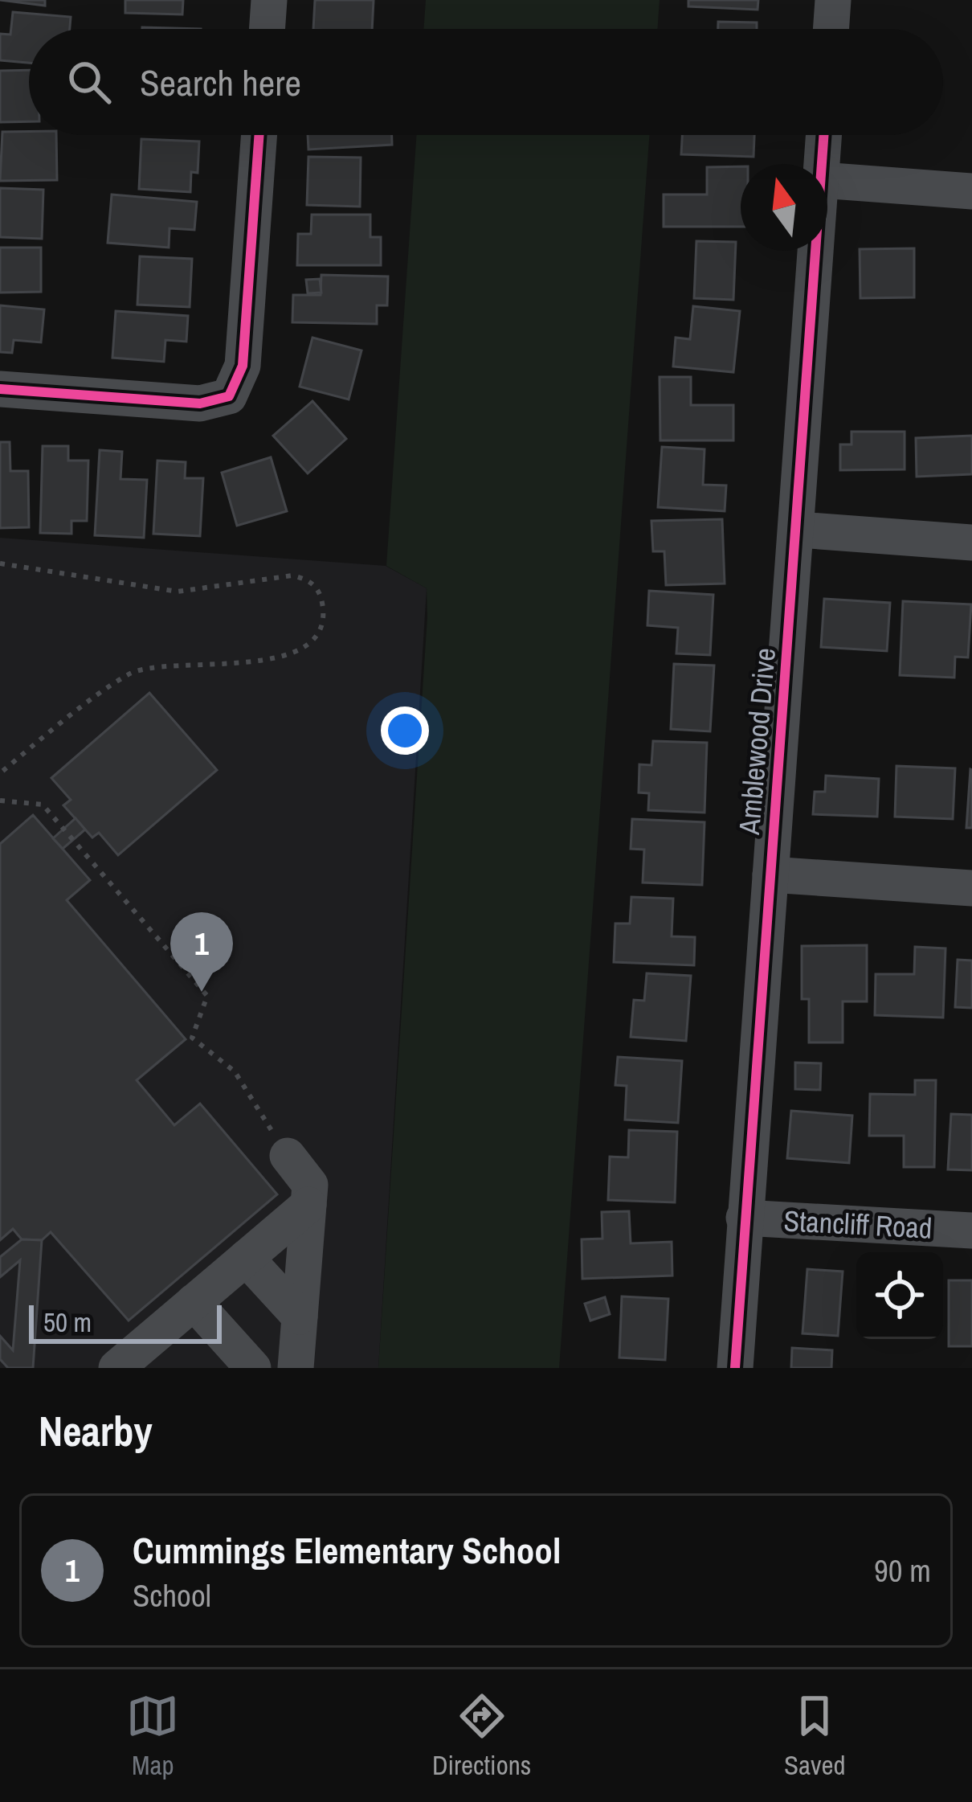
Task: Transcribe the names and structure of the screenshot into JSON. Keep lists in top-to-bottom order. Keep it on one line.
{"streets":{"street":["Amblewood Drive","Stancliff Road"]},"crossings":[["Amblewood Drive","Stancliff Road"]],"scale_bar":"50 m","north":"top","page":{"search":"Search here","pins":"1","scale":"50 m","heading":"Nearby","list":[{"mark":"1","name":"Cummings Elementary School","note":"School","value":"90 m"}],"nav":["Map","Directions","Saved"]}}
